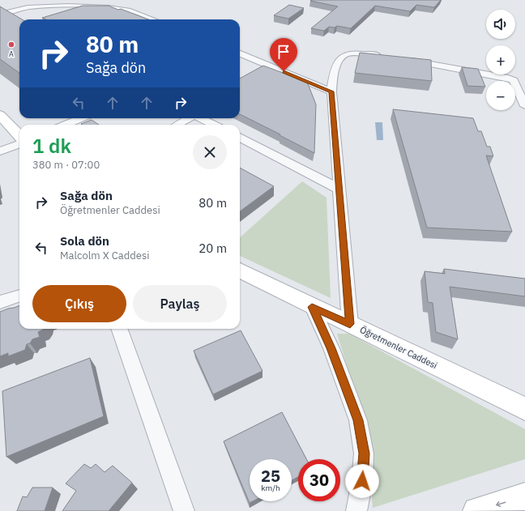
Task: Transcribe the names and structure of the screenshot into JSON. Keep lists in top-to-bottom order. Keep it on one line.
{"streets":{"street":["Öğretmenler Caddesi"]},"places":["A"],"page":{"map_buttons":["+","−"],"turn":["80 m","Sağa dön"],"heading":["1 dk","380 m · 07:00"],"list":[{"name":"Sağa dön","note":"Öğretmenler Caddesi","value":"80 m"},{"name":"Sola dön","note":"Malcolm X Caddesi","value":"20 m"}],"buttons":["Çıkış","Paylaş"],"speed":"25 km/h","limit":"30"}}
